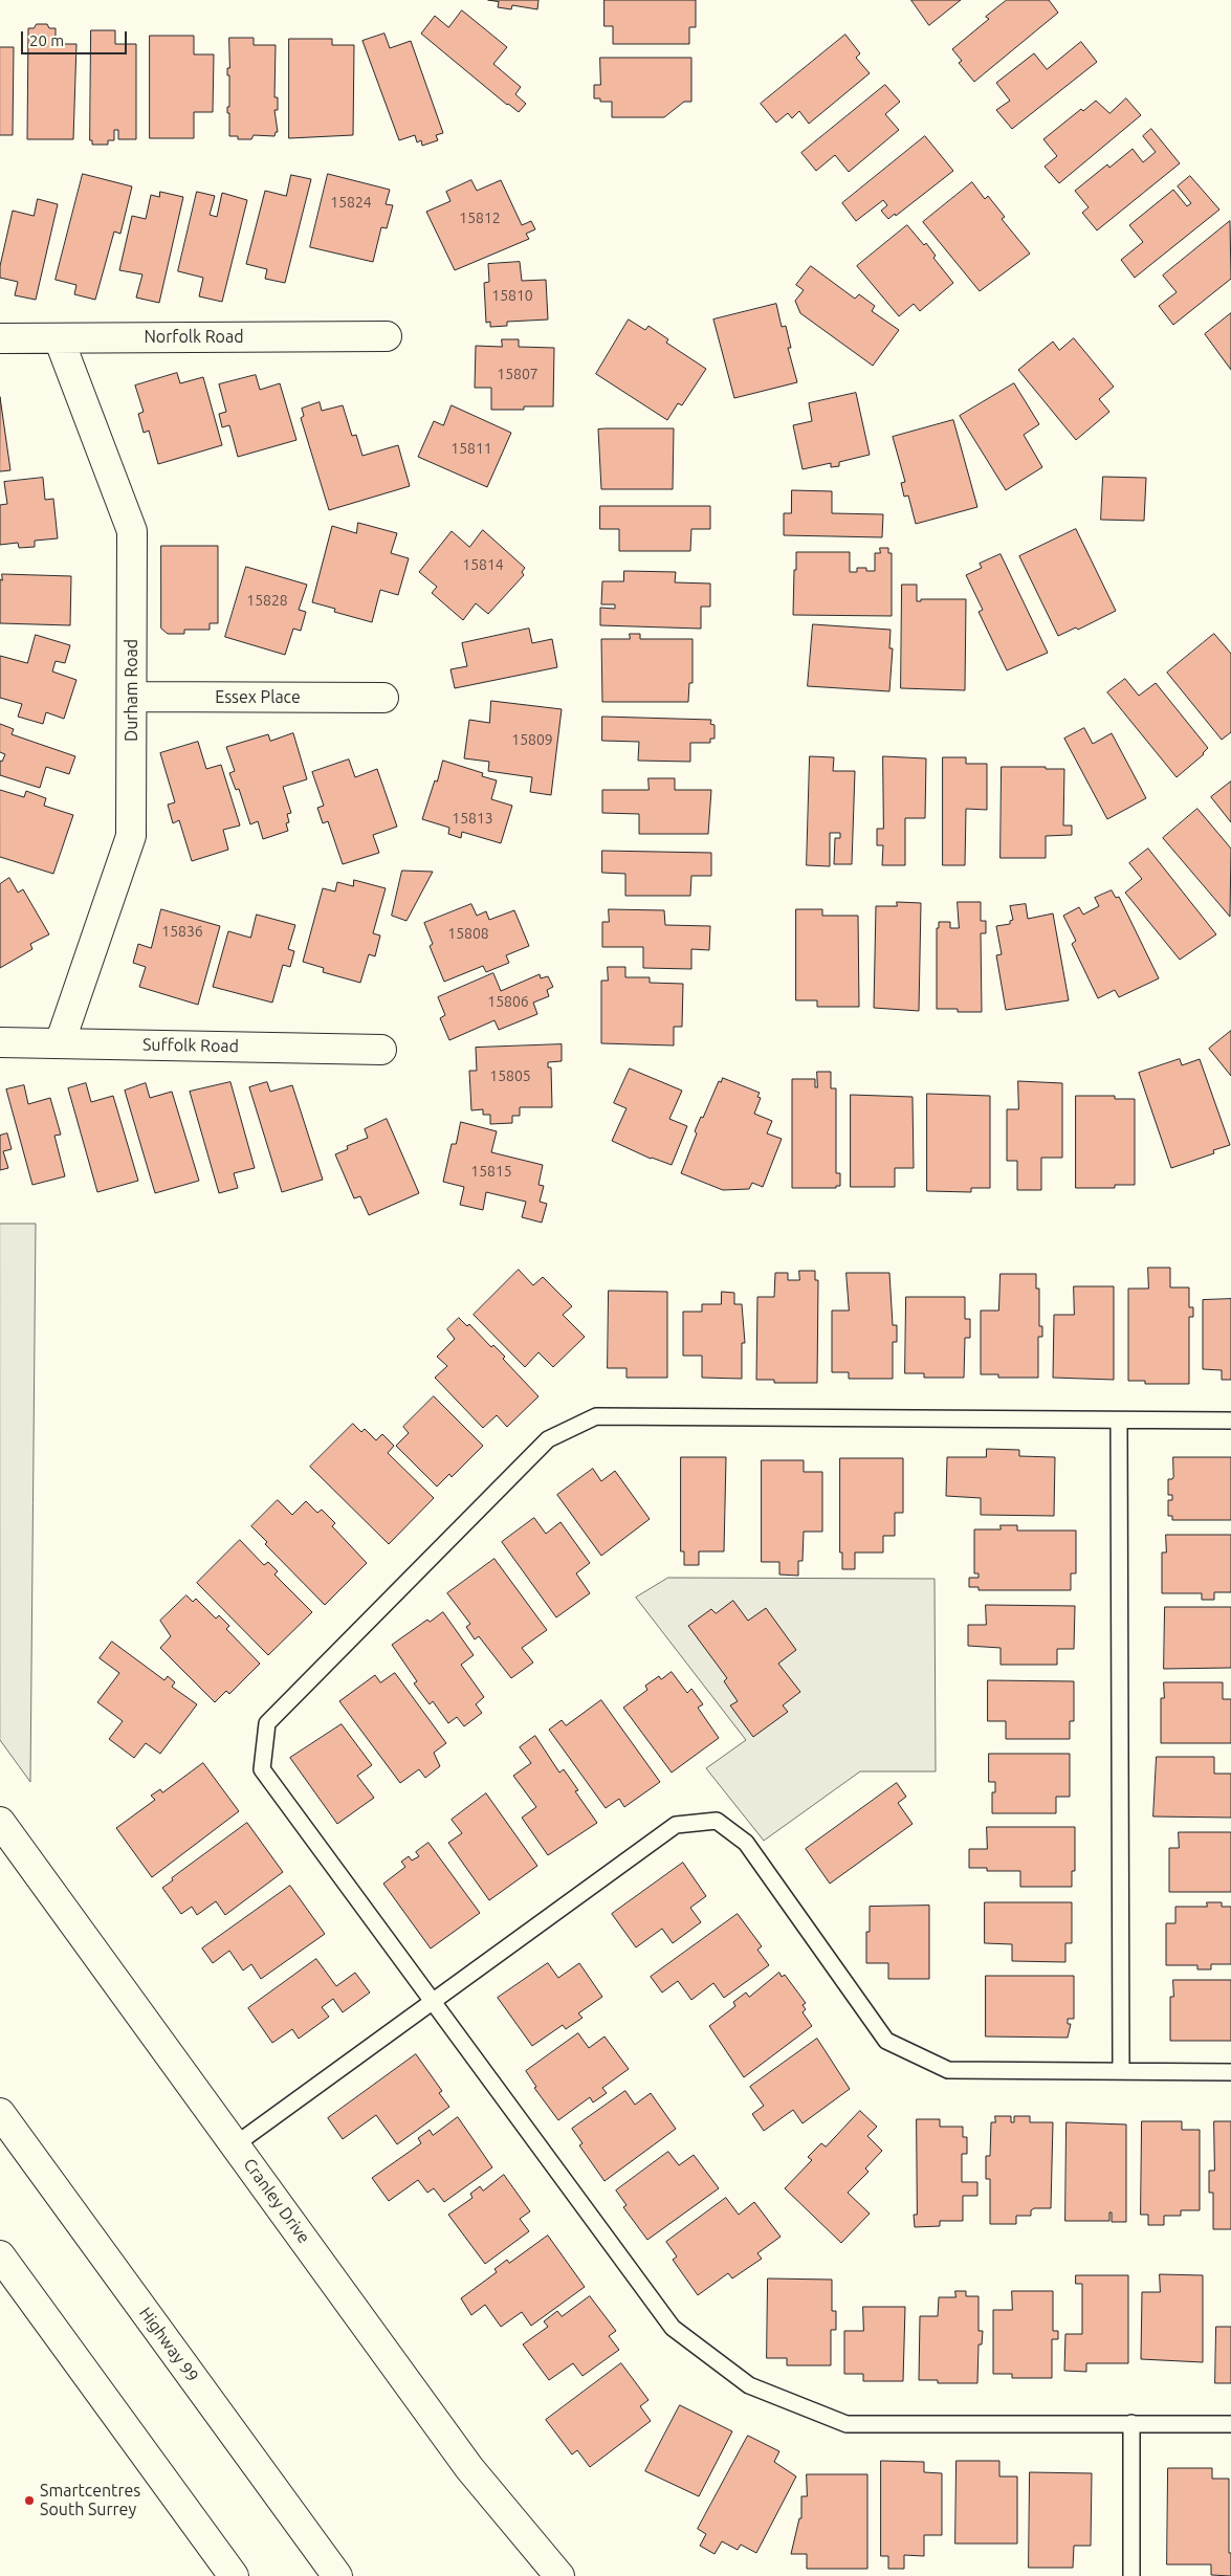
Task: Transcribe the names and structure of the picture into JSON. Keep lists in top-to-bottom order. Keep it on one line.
{"streets":{"main road":["Norfolk Road","Durham Road","Essex Place","Suffolk Road","Cranley Drive","Highway 99"]},"crossings":[["Norfolk Road","Durham Road"],["Durham Road","Essex Place"],["Durham Road","Suffolk Road"]],"places":["Smartcentres South Surrey"],"house_numbers":["15824","15812","15810","15807","15811","15814","15828","15809","15813","15836","15808","15806","15805","15815"],"scale_bar":"20 m"}
